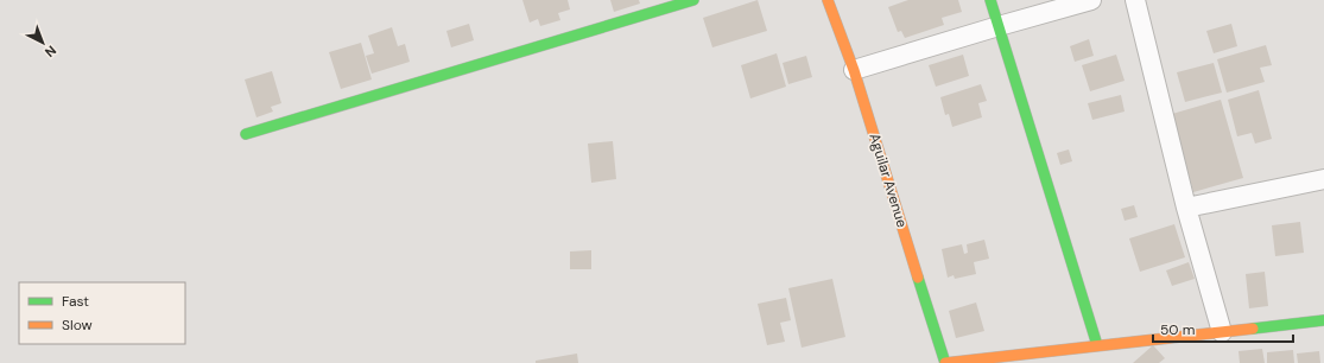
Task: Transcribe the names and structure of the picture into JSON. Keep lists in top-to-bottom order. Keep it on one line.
{"streets":{"street":["Aguilar Avenue"]},"legend":["Fast","Slow"],"scale_bar":"50 m","north":"bottom right"}
